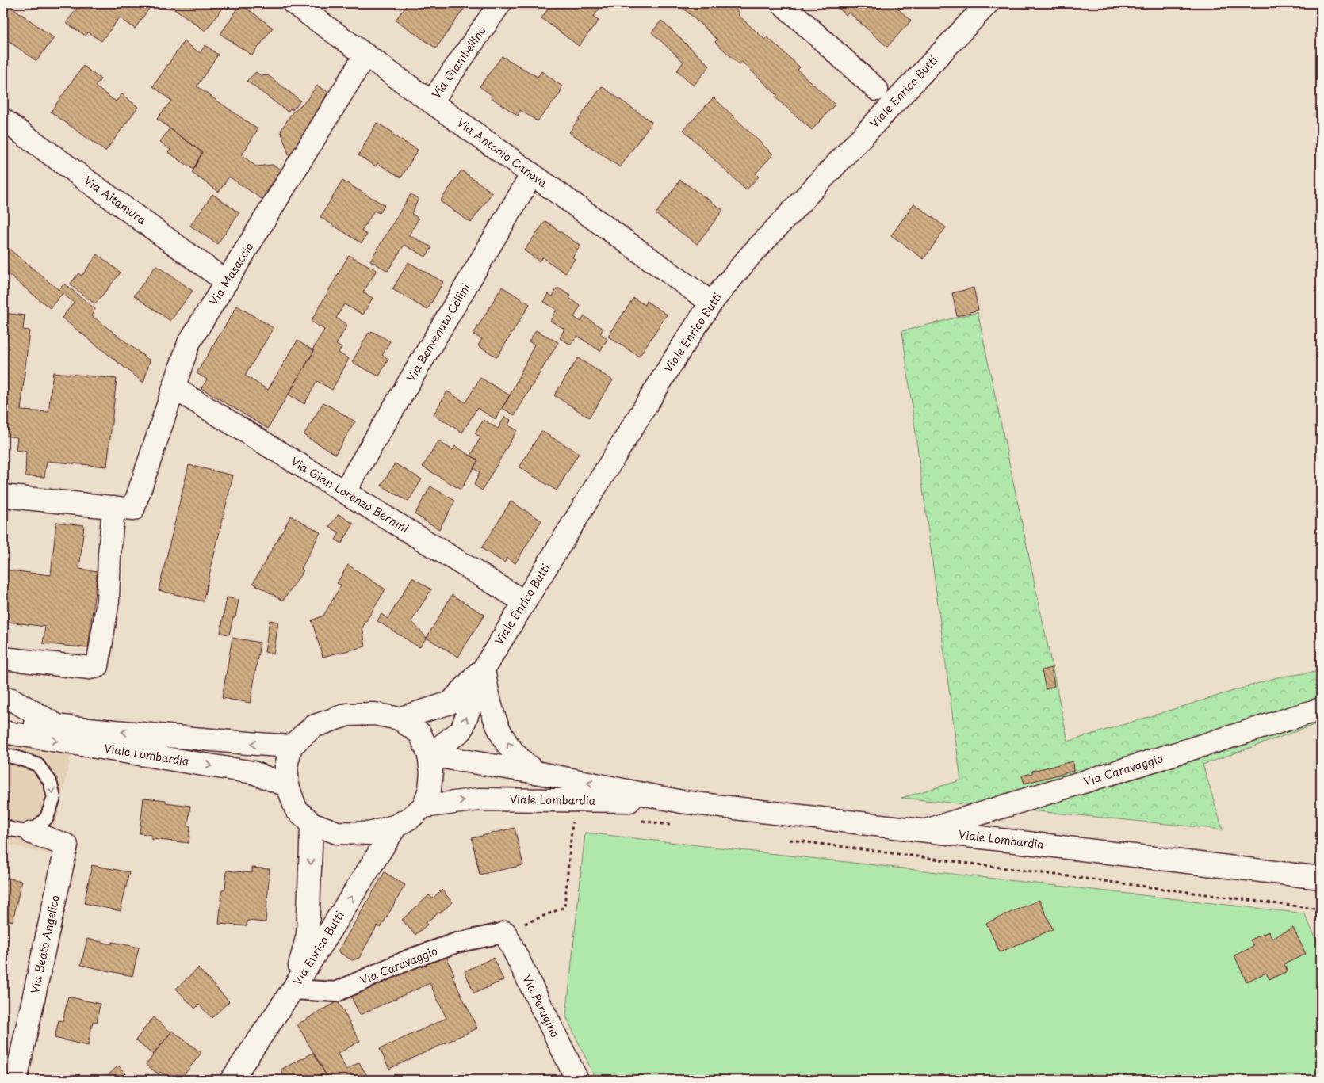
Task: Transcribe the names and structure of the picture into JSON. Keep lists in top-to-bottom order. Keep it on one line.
{"streets":{"street":["Via Giambellino","Viale Enrico Butti","Via Antonio Canova","Via Altamura","Via Masaccio","Via Benvenuto Cellini","Via Gian Lorenzo Bernini","Viale Lombardia","Via Caravaggio","Via Beato Angelico","Via Enrico Butti","Via Perugino"]},"crossings":[["Via Giambellino","Via Antonio Canova"],["Viale Enrico Butti","Via Antonio Canova"],["Viale Enrico Butti","Via Gian Lorenzo Bernini"],["Via Antonio Canova","Via Masaccio"],["Via Antonio Canova","Via Benvenuto Cellini"],["Via Altamura","Via Masaccio"],["Via Masaccio","Via Gian Lorenzo Bernini"],["Via Benvenuto Cellini","Via Gian Lorenzo Bernini"],["Viale Lombardia","Via Caravaggio"],["Viale Lombardia","Via Enrico Butti"],["Via Caravaggio","Via Enrico Butti"],["Via Caravaggio","Via Perugino"]]}
